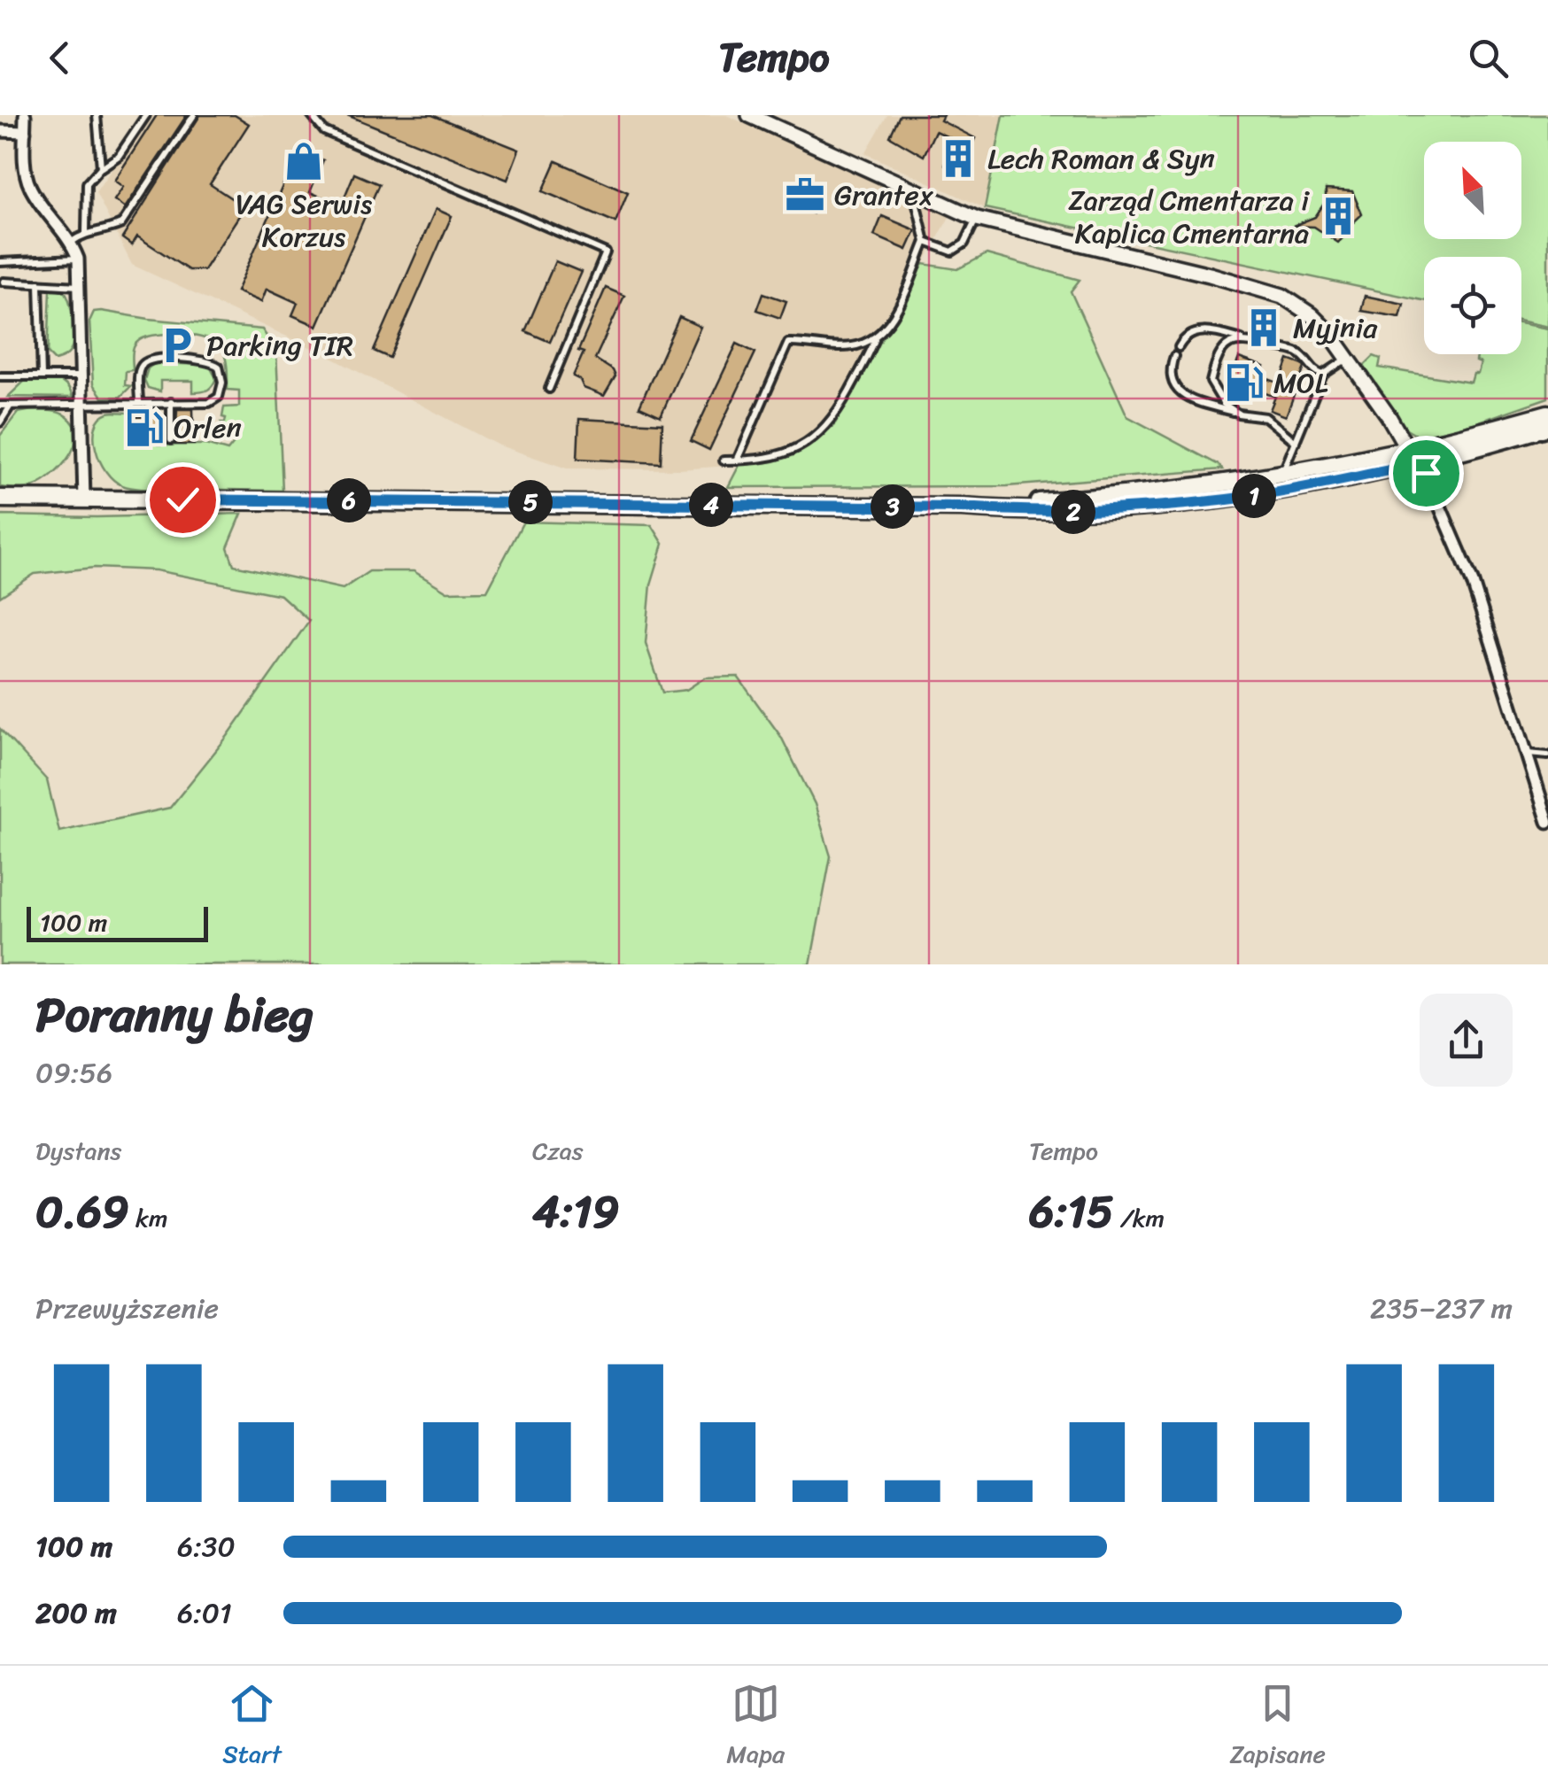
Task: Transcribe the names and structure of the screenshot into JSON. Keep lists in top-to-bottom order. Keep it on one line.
{"places":{"building":["Lech Roman & Syn","Zarząd Cmentarza i Kaplica Cmentarna","Myjnia"],"shop":["VAG Serwis Korzus"],"office":["Grantex"],"parking":["Parking TIR"],"fuel station":["MOL","Orlen"]},"scale_bar":"100 m","north":"top left","page":{"header":"Tempo","pins":["1","6","5","4","3","2"],"scale":"100 m","heading":["Poranny bieg","09:56"],"stats":[["Dystans","0.69 km"],["Czas","4:19"],["Tempo","6:15 /km"]],"chart":["Przewyższenie","235–237 m"],"list":[{"name":"100 m","note":"6:30"},{"name":"200 m","note":"6:01"}],"tabs":["Start","Mapa","Zapisane"]}}
